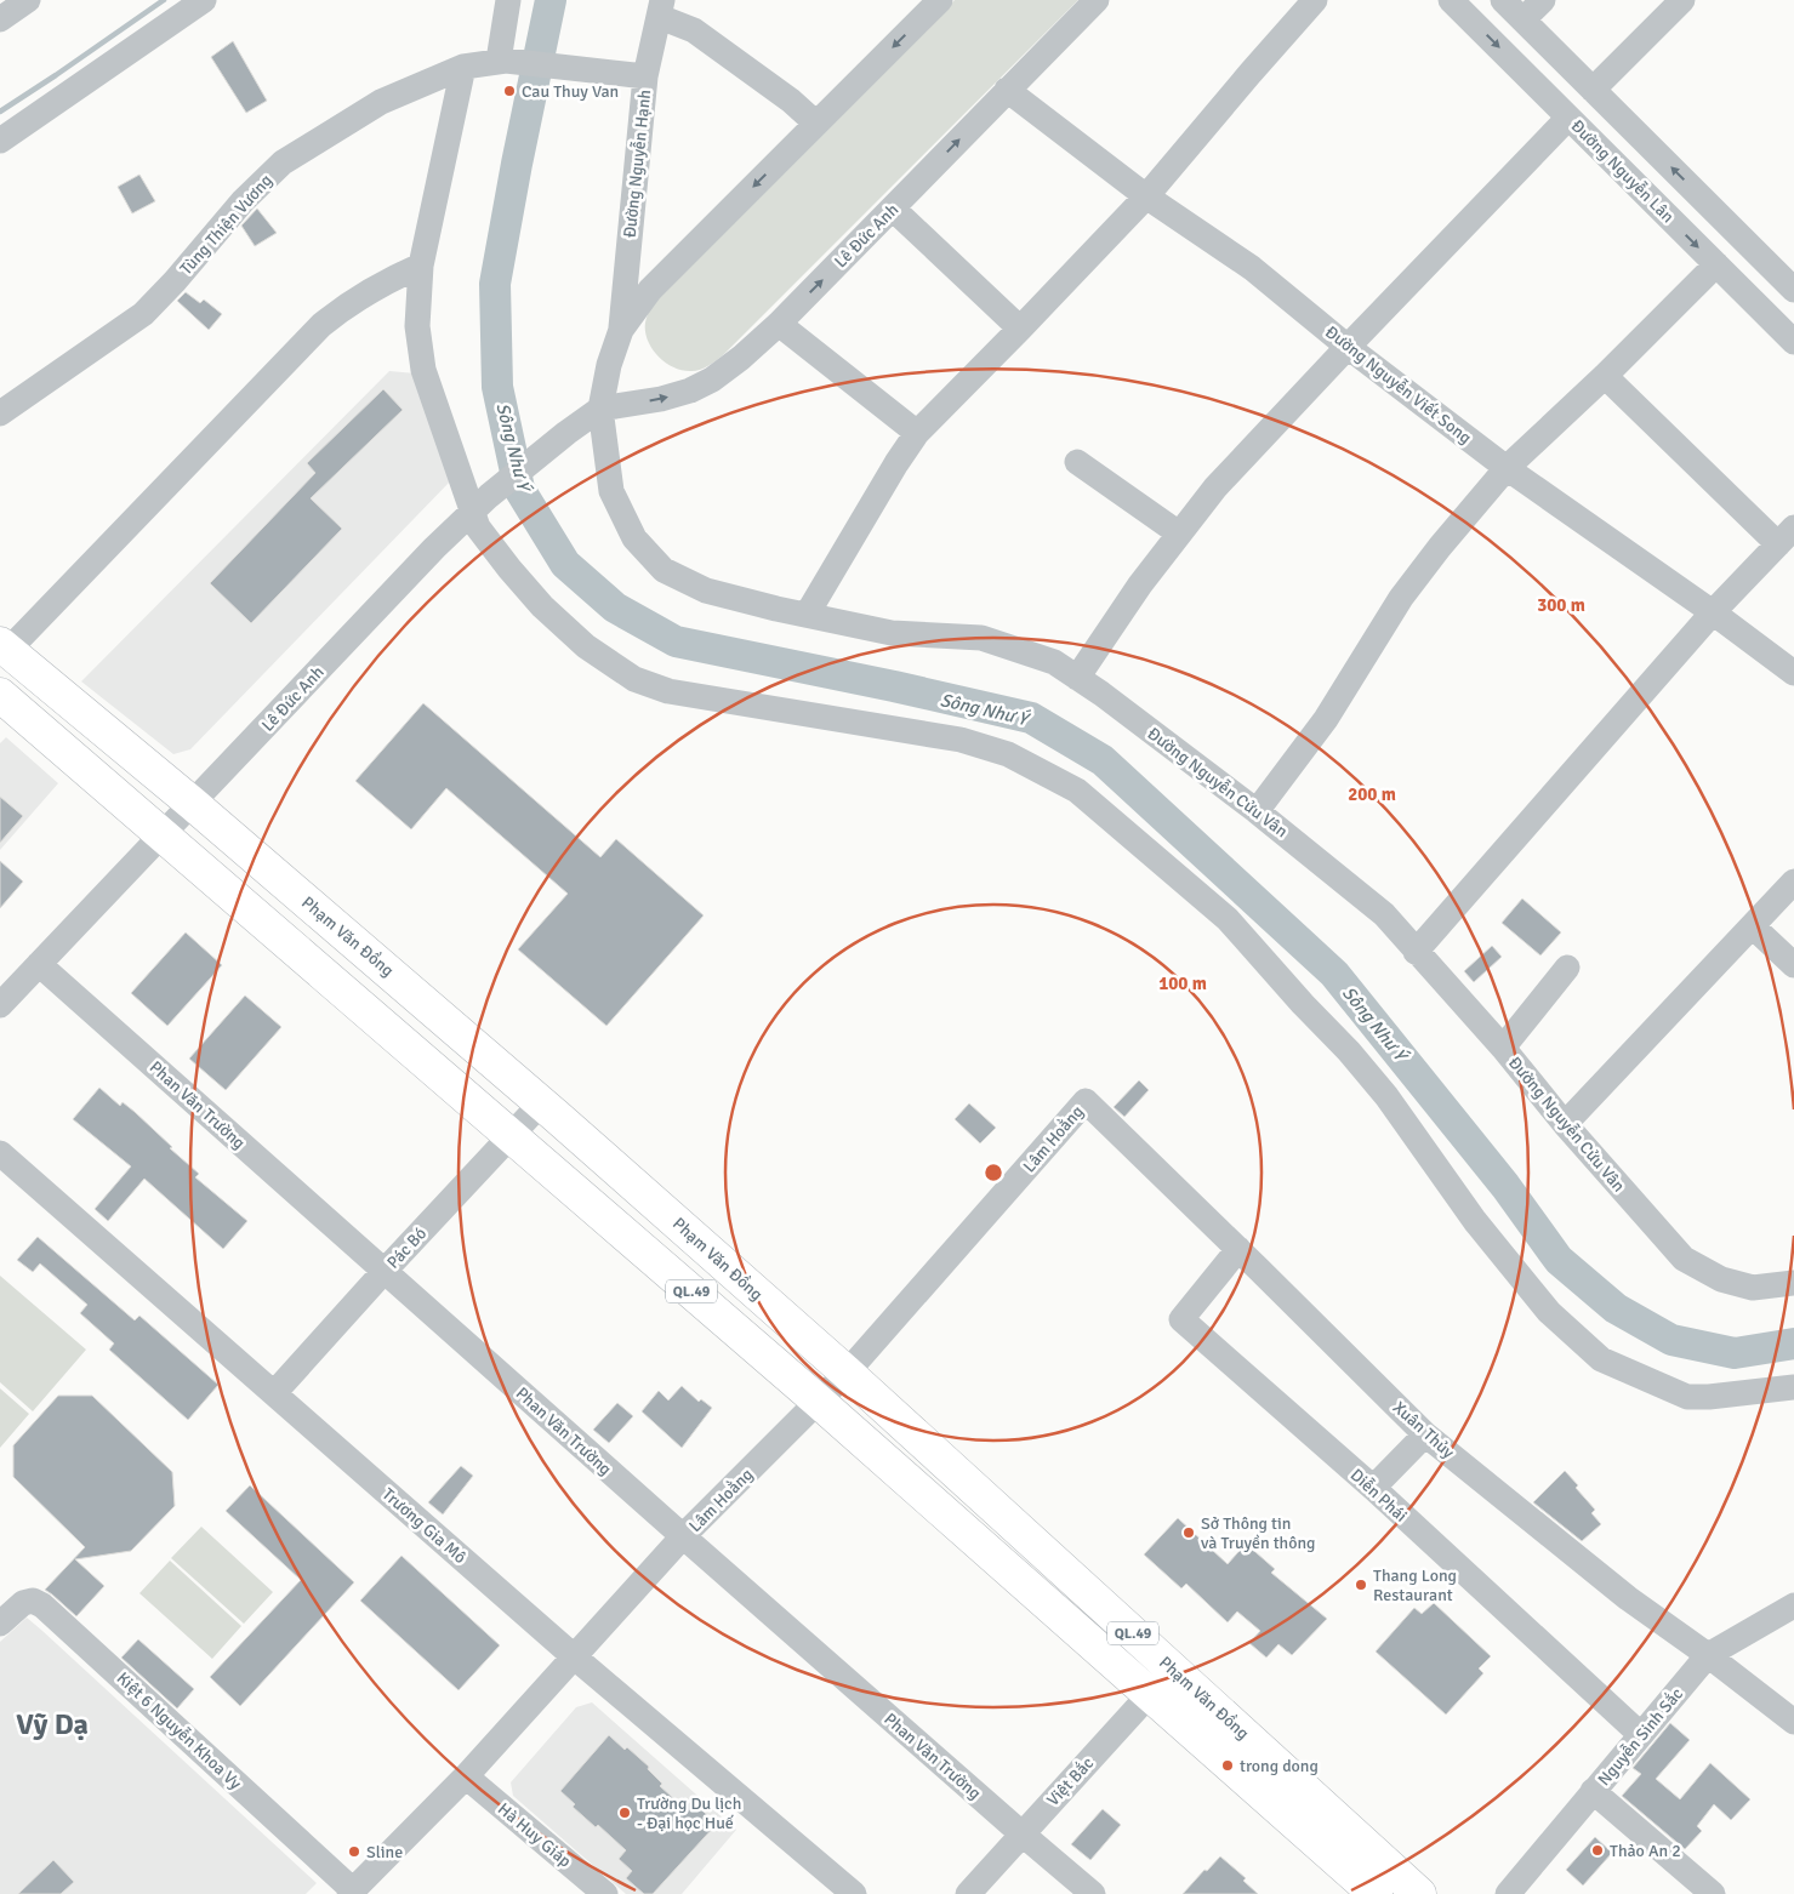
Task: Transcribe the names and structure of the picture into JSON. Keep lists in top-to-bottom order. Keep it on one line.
{"streets":{"main road":["Phạm Văn Đồng","QL.49"],"street":["Đường Nguyễn Hạnh","Đường Nguyễn Lân","Tùng Thiện Vương","Lê Đức Anh","Đường Nguyễn Viết Song","Đường Nguyễn Cửu Vân","Phan Văn Trường","Lâm Hoằng","Pác Bó","Xuân Thủy","Diễn Phái","Trương Gia Mô","Kiệt 6 Nguyễn Khoa Vy","Nguyễn Sinh Sắc","Việt Bắc","Hà Huy Giáp"]},"crossings":[["Đường Nguyễn Hạnh","Tùng Thiện Vương"],["Lê Đức Anh","Đường Nguyễn Viết Song"],["Lê Đức Anh","Đường Nguyễn Cửu Vân"],["Lê Đức Anh","Phạm Văn Đồng"],["Lê Đức Anh","Phan Văn Trường"],["Phạm Văn Đồng","Lâm Hoằng"],["Phạm Văn Đồng","Pác Bó"],["Phạm Văn Đồng","Việt Bắc"],["Phan Văn Trường","Lâm Hoằng"],["Phan Văn Trường","Pác Bó"],["Phan Văn Trường","Việt Bắc"],["Lâm Hoằng","Xuân Thủy"],["Lâm Hoằng","Trương Gia Mô"],["Lâm Hoằng","Kiệt 6 Nguyễn Khoa Vy"],["Lâm Hoằng","Hà Huy Giáp"],["Pác Bó","Trương Gia Mô"],["Xuân Thủy","Diễn Phái"],["Xuân Thủy","Nguyễn Sinh Sắc"],["Diễn Phái","Nguyễn Sinh Sắc"]],"districts":["Vỹ Dạ"],"water":["Sông Như Ý"],"places":["Cau Thuy Van","Sở Thông tin và Truyền thông","Thang Long Restaurant","trong dong","Trường Du lịch - Đại học Huế","Thảo An 2","Sline"],"rings":["300 m","200 m","100 m"]}
